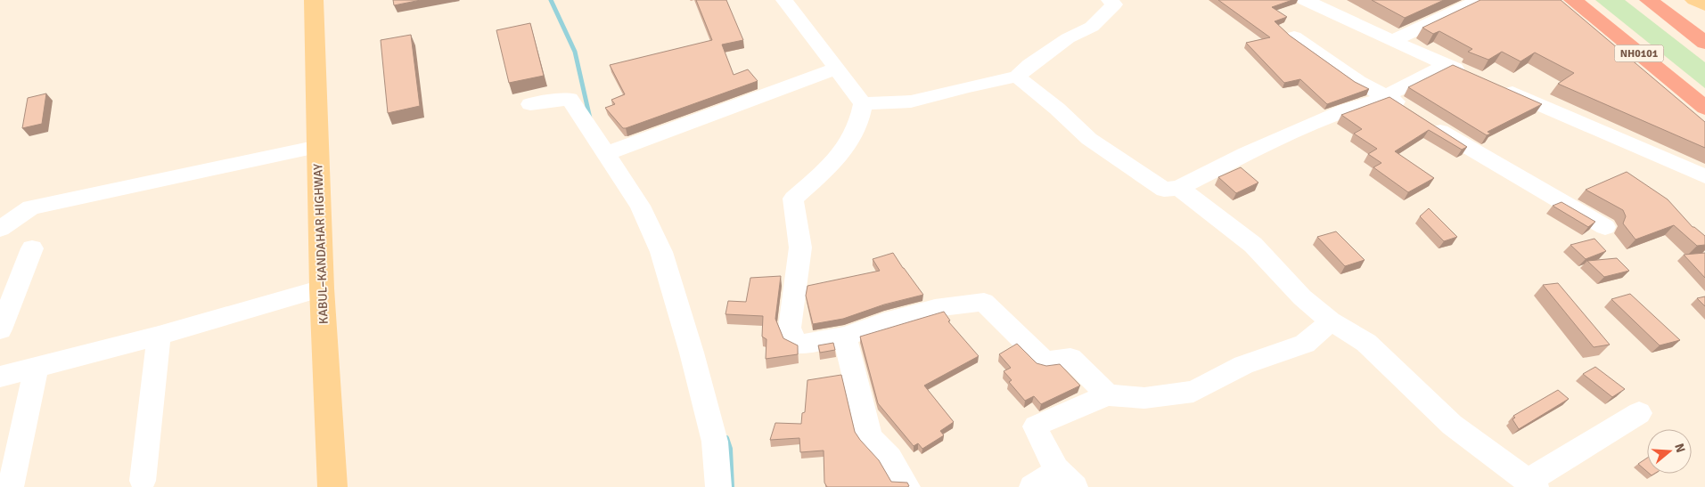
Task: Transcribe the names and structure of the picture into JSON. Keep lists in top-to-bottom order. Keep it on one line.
{"streets":{"highway":["NH0101"],"main road":["KABUL–KANDAHAR HIGHWAY"]},"north":"right"}
